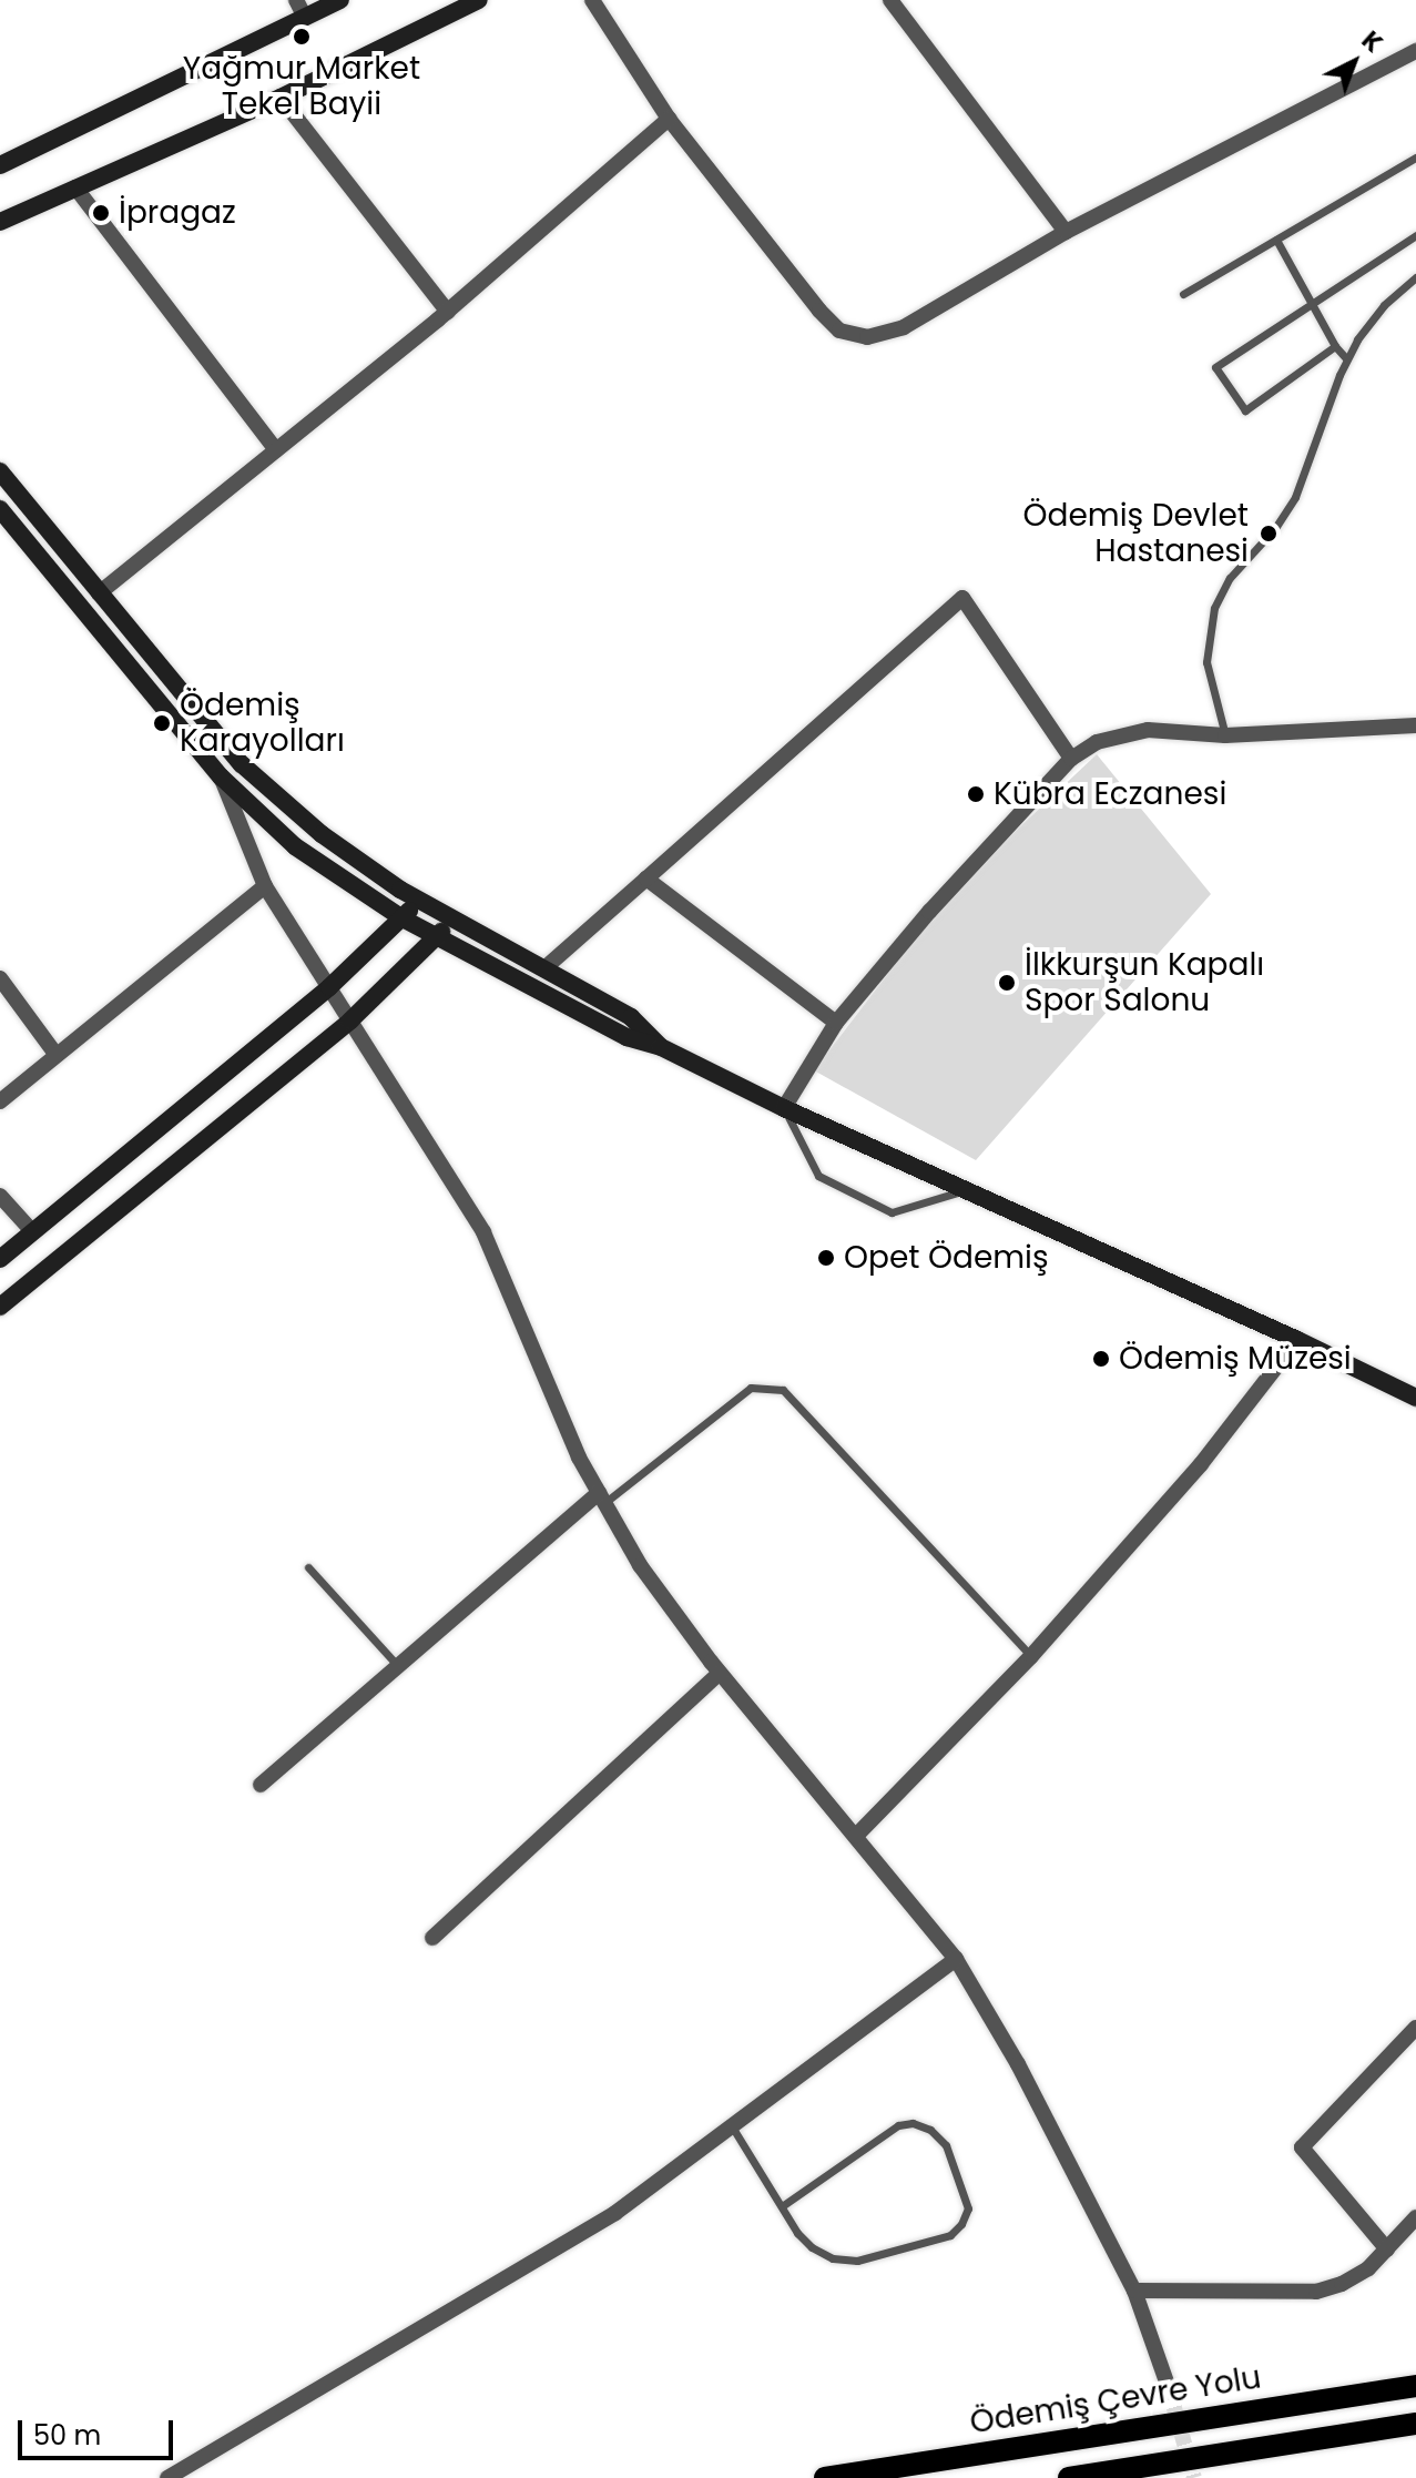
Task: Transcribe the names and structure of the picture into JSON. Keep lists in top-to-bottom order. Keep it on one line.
{"streets":{"main road":["Ödemiş Çevre Yolu"]},"places":["Yağmur Market Tekel Bayii","İpragaz","Ödemiş Devlet Hastanesi","Ödemiş Karayolları","Kübra Eczanesi","İlkkurşun Kapalı Spor Salonu","Opet Ödemiş","Ödemiş Müzesi"],"scale_bar":"50 m","north":"top right"}
